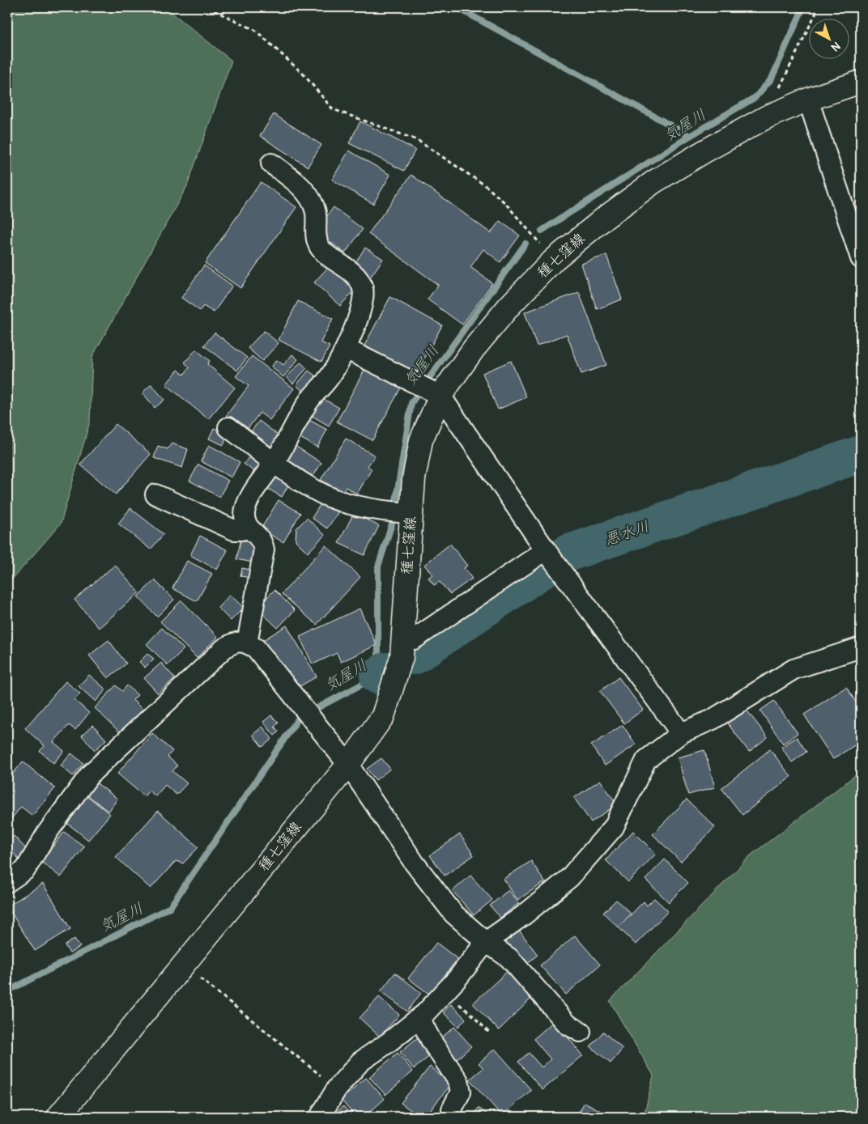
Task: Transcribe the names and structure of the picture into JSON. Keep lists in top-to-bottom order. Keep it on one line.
{"streets":{"main road":["種七窪線"]},"water":["気屋川","悪水川"],"north":"bottom right"}
